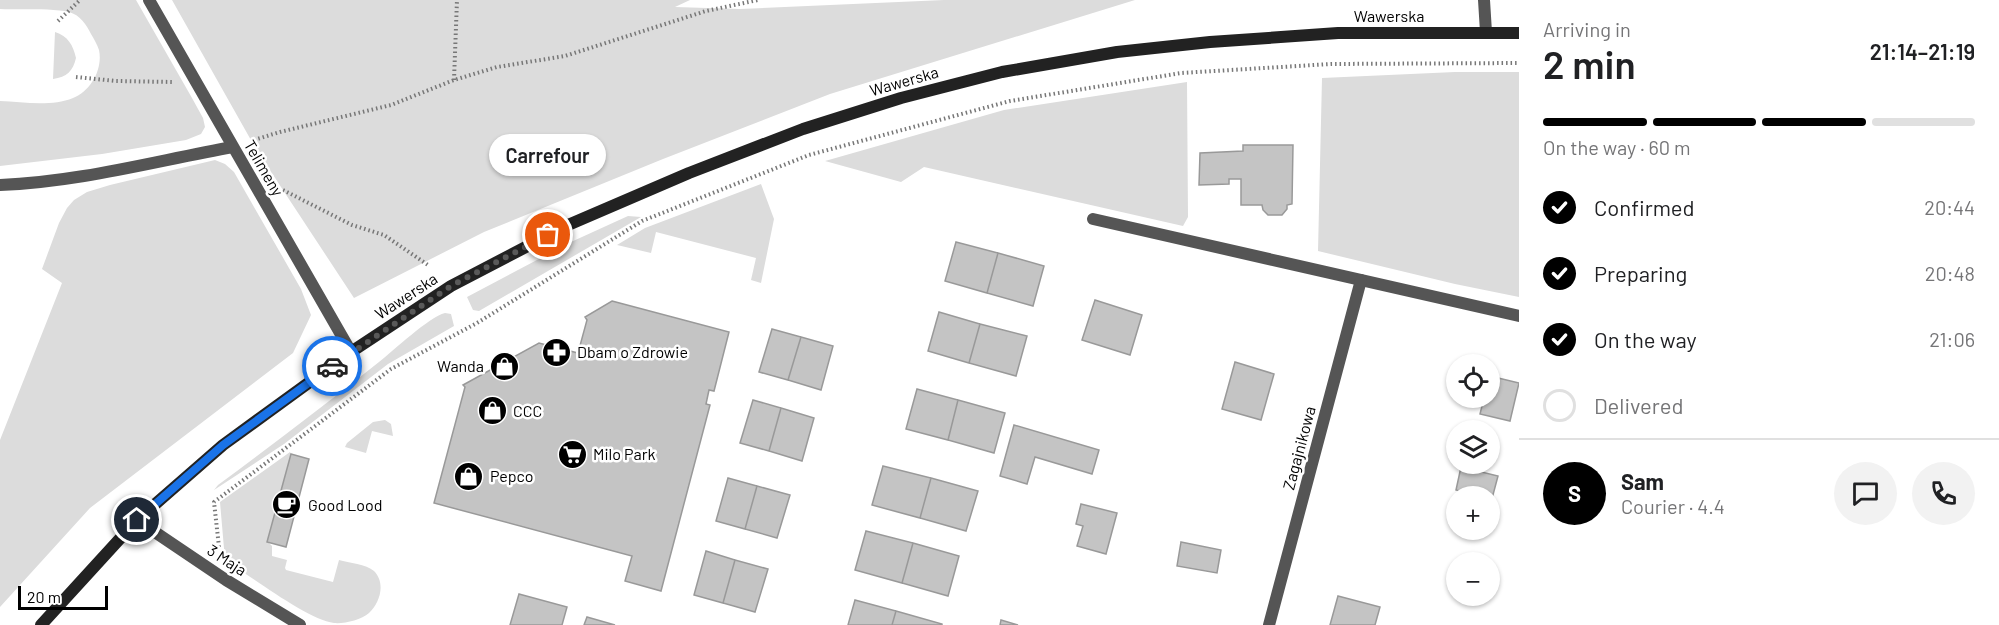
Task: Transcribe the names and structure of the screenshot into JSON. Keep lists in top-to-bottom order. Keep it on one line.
{"streets":{"main road":["Wawerska"],"street":["Telimeny","Zagajnikowa","3 Maja"]},"crossings":[["Wawerska","Telimeny"],["Wawerska","3 Maja"]],"places":{"other":["Carrefour"],"pharmacy":["Dbam o Zdrowie"],"shop":["Wanda","CCC","Pepco"],"supermarket":["Milo Park"],"cafe":["Good Lood"]},"scale_bar":"20 m","page":{"heading":["2 min","Arriving in","21:14–21:19"],"panel":["Sam","Courier · 4.4"],"bar":"On the way · 60 m","bubble":"Carrefour","list":[["Confirmed","20:44"],["Preparing","20:48"],["On the way","21:06"],"Delivered"],"map_buttons":["+","−"],"round":"S","scale":"20 m"}}
